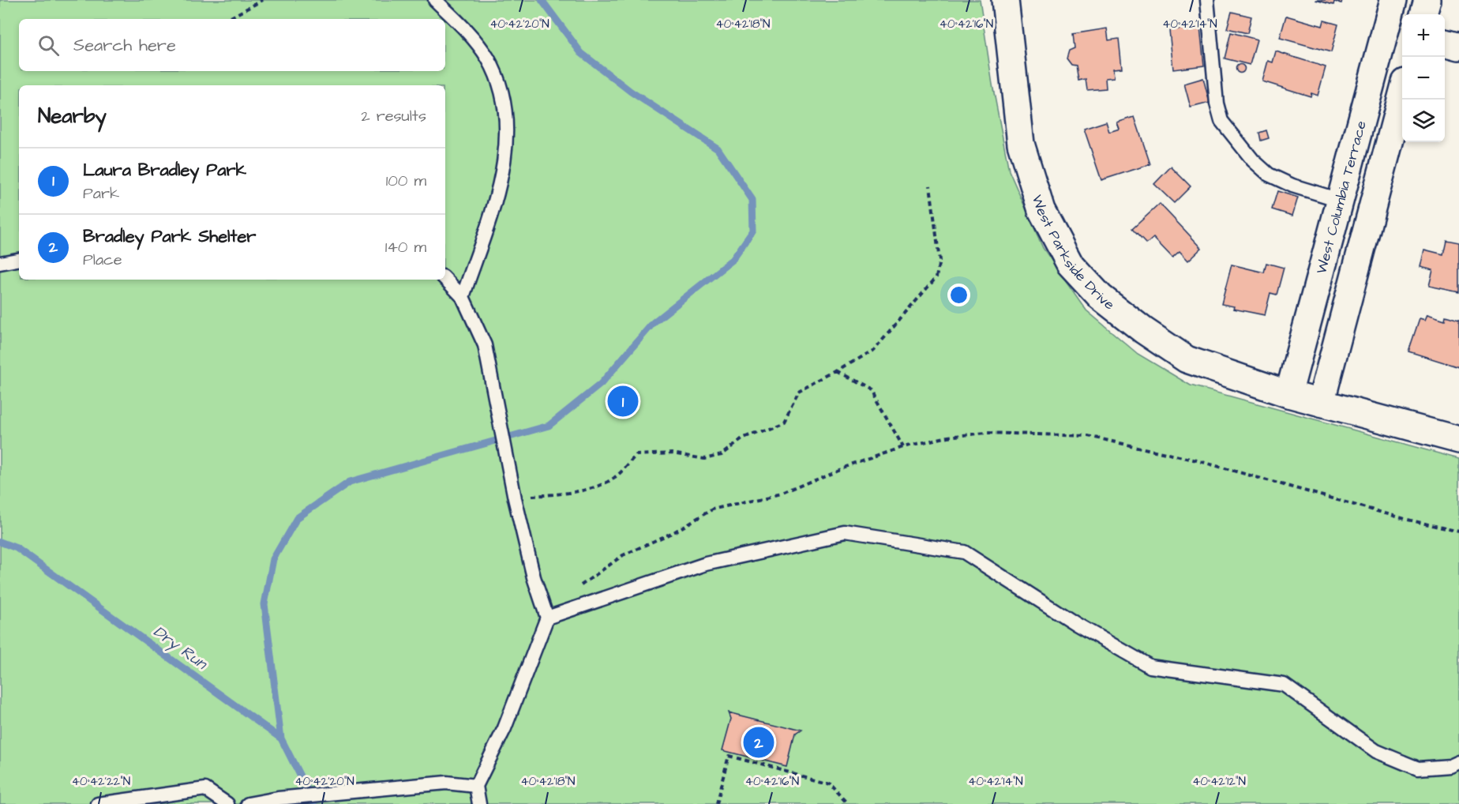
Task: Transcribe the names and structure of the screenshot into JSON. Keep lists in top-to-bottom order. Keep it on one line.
{"streets":{"street":["West Columbia Terrace","West Parkside Drive"]},"crossings":[["West Columbia Terrace","West Parkside Drive"]],"water":["Dry Run"],"page":{"map_buttons":["+","−"],"search":"Search here","heading":["Nearby","2 results"],"list":[{"mark":"1","name":"Laura Bradley Park","note":"Park","value":"100 m"},{"mark":"2","name":"Bradley Park Shelter","note":"Place","value":"140 m"}],"pins":["1","2"]},"coordinates":["40°42'20\"N","40°42'18\"N","40°42'16\"N","40°42'14\"N","40°42'22\"N","40°42'12\"N"]}
